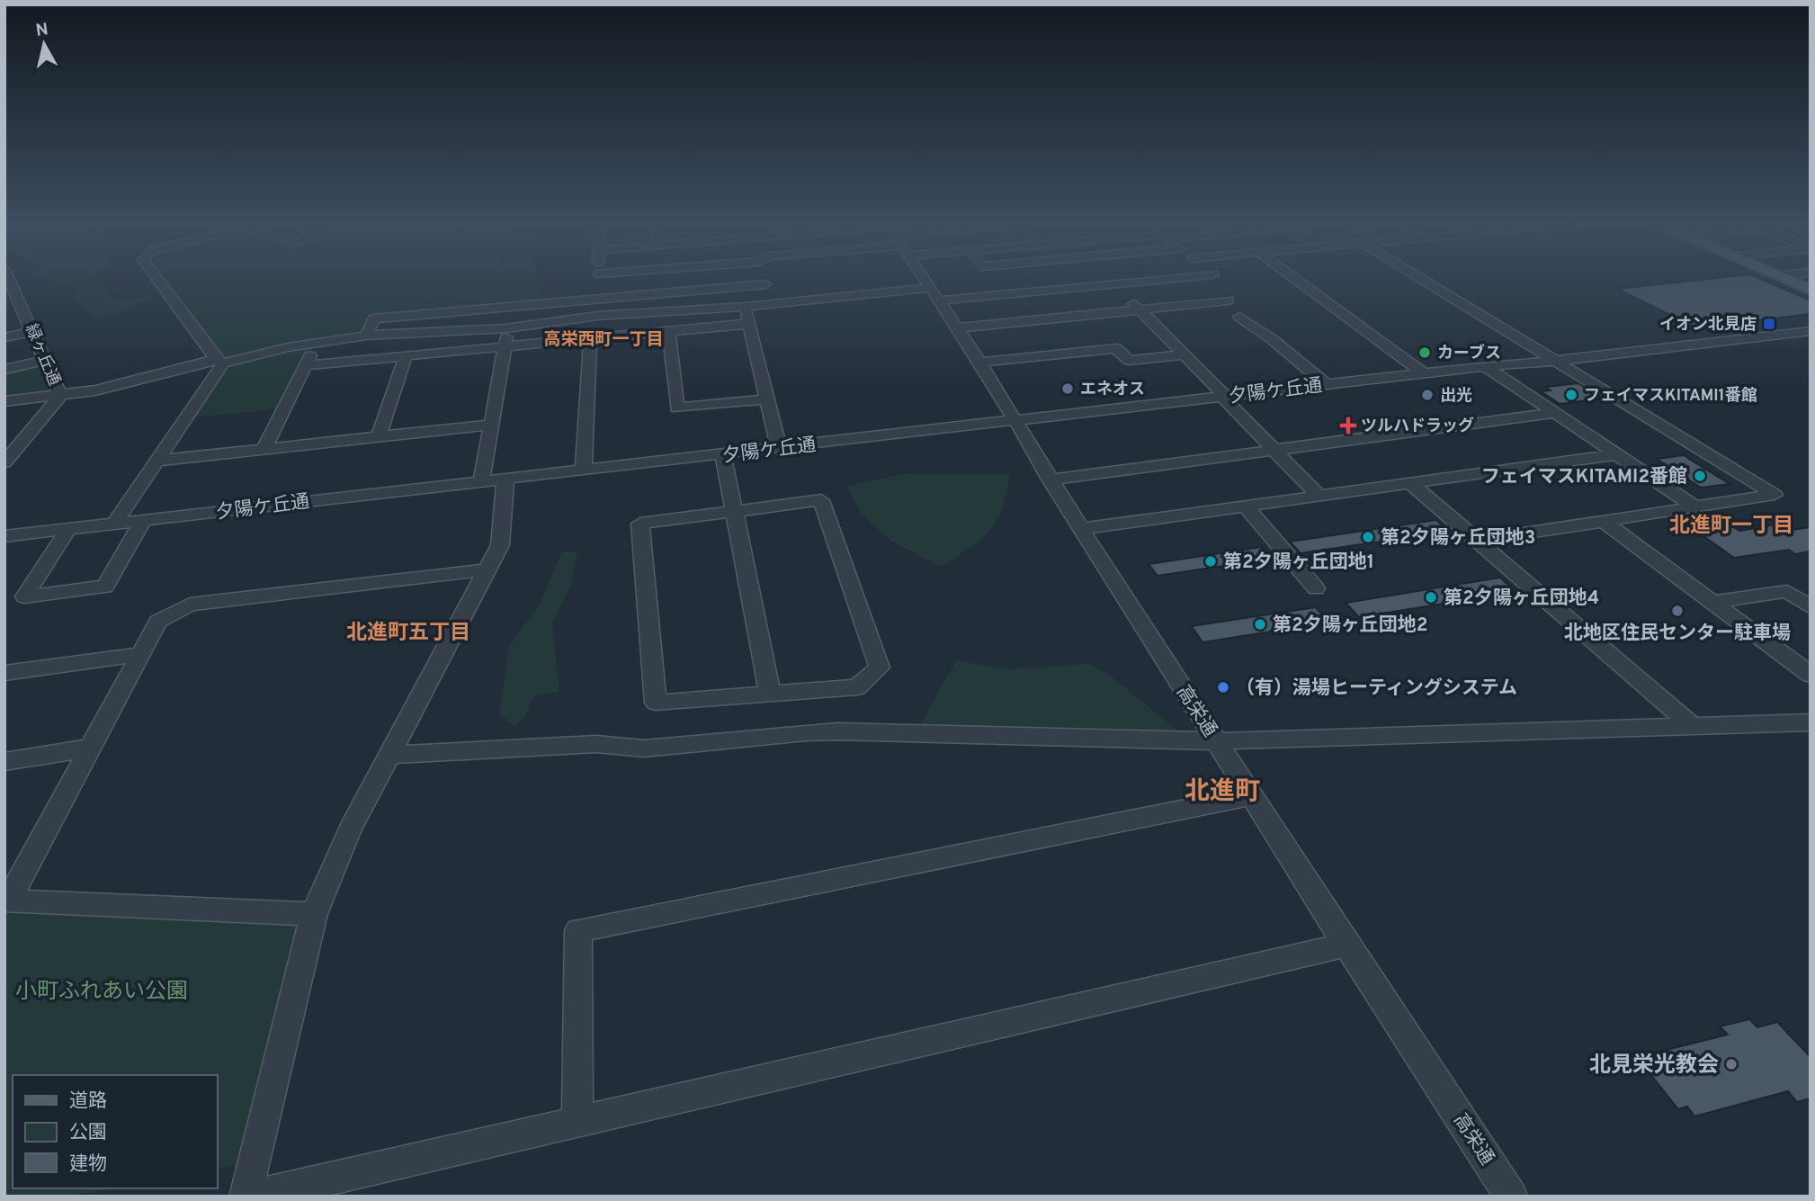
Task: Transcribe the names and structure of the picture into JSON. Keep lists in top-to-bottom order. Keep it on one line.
{"streets":{"street":["緑ヶ丘通","夕陽ケ丘通","高栄通"]},"crossings":[["夕陽ケ丘通","高栄通"]],"districts":["高栄西町一丁目","北進町一丁目","北進町五丁目","北進町"],"parks":["小町ふれあい公園"],"places":{"transit":["イオン北見店"],"other":["カーブス","エネオス","出光","フェイマスKITAMI1番館","フェイマスKITAMI2番館","第2夕陽ヶ丘団地3","第2夕陽ヶ丘団地1","第2夕陽ヶ丘団地4","北地区住民センター駐車場","第2夕陽ヶ丘団地2","（有）湯場ヒーティングシステム","北見栄光教会"],"health":["ツルハドラッグ"]},"legend":["道路","公園","建物"],"north":"top"}
